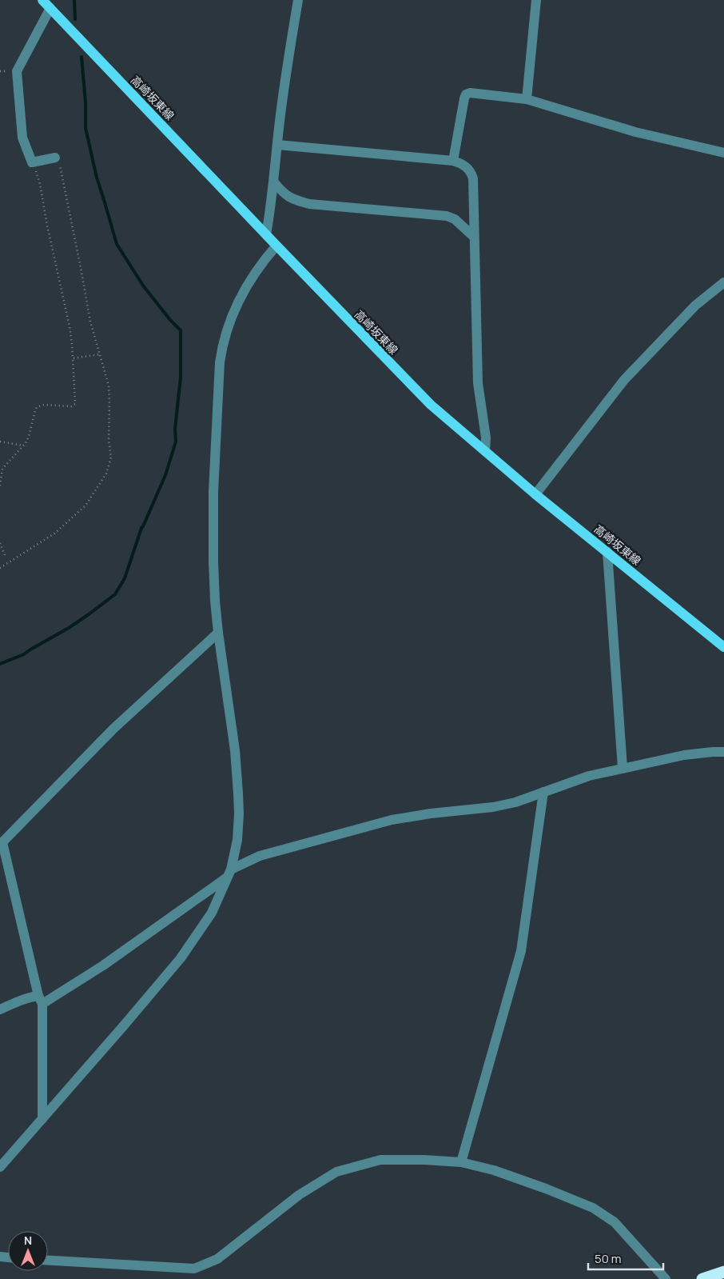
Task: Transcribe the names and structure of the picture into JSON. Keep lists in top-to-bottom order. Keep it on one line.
{"streets":{"main road":["高崎坂東線"]},"scale_bar":"50 m","north":"top"}
